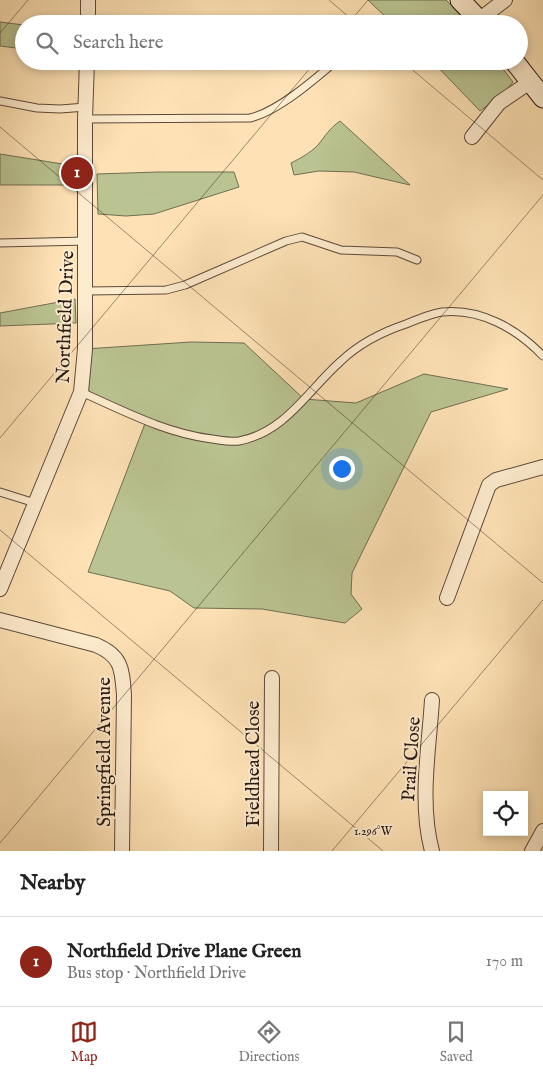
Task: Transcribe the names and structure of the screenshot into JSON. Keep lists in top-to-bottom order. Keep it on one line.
{"streets":{"street":["Northfield Drive","Springfield Avenue","Prail Close","Fieldhead Close"]},"page":{"search":"Search here","pins":"1","heading":"Nearby","list":[{"mark":"1","name":"Northfield Drive Plane Green","note":"Bus stop · Northfield Drive","value":"170 m"}],"nav":["Map","Directions","Saved"]},"coordinates":["1.296°W"]}
